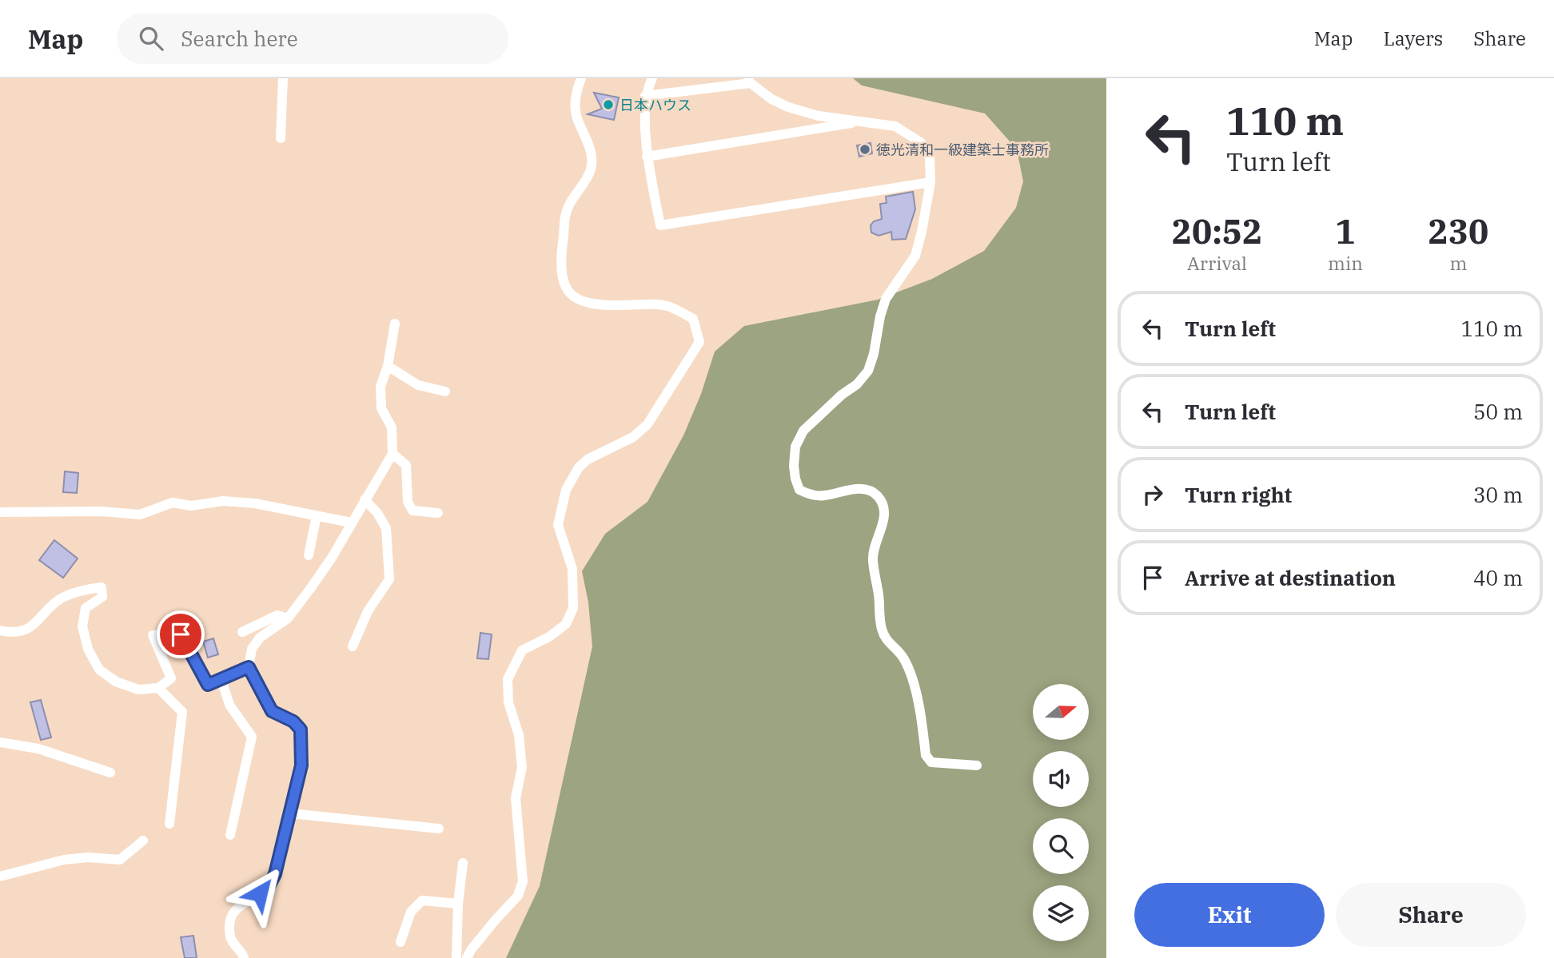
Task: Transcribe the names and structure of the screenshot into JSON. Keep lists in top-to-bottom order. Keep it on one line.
{"places":["日本ハウス","徳光清和一級建築士事務所"],"north":"right","page":{"header":"Map","search":"Search here","nav":["Map","Layers","Share"],"turn":["110 m","Turn left"],"eta":["20:52","Arrival","1","min","230","m"],"list":[{"name":"Turn left","value":"110 m"},{"name":"Turn left","value":"50 m"},{"name":"Turn right","value":"30 m"},{"name":"Arrive at destination","value":"40 m"}],"buttons":["Exit","Share"]}}
